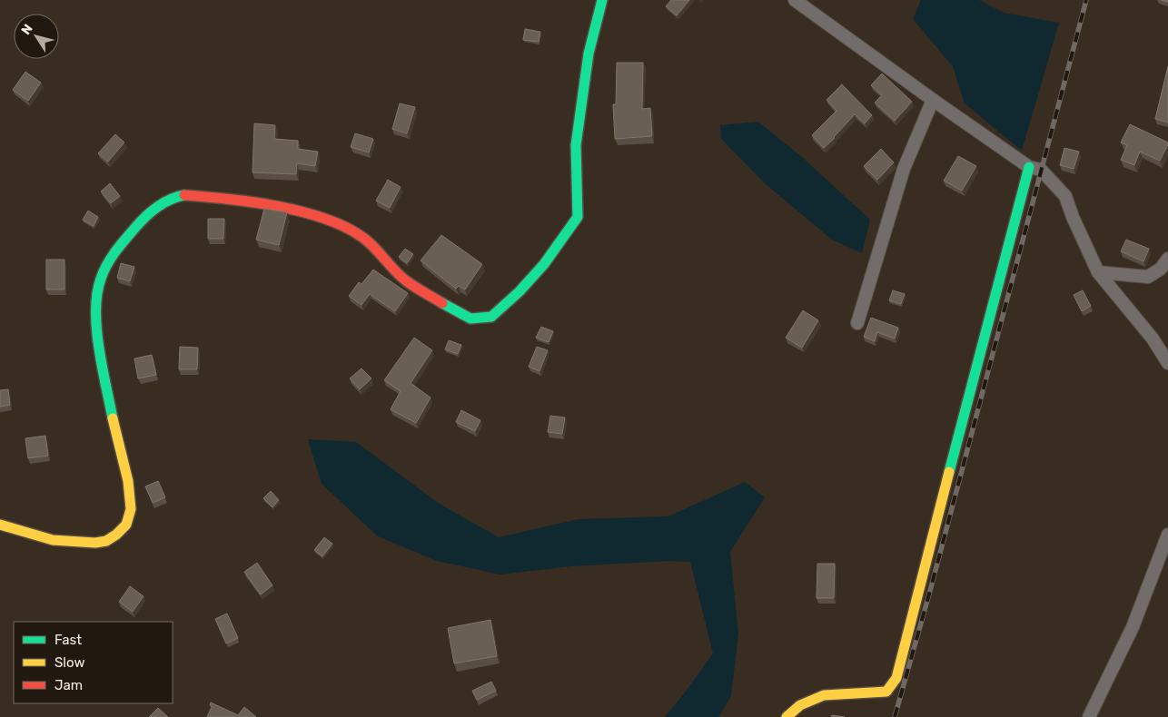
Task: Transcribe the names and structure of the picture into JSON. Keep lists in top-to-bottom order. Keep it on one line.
{"legend":["Fast","Slow","Jam"],"north":"top left"}
